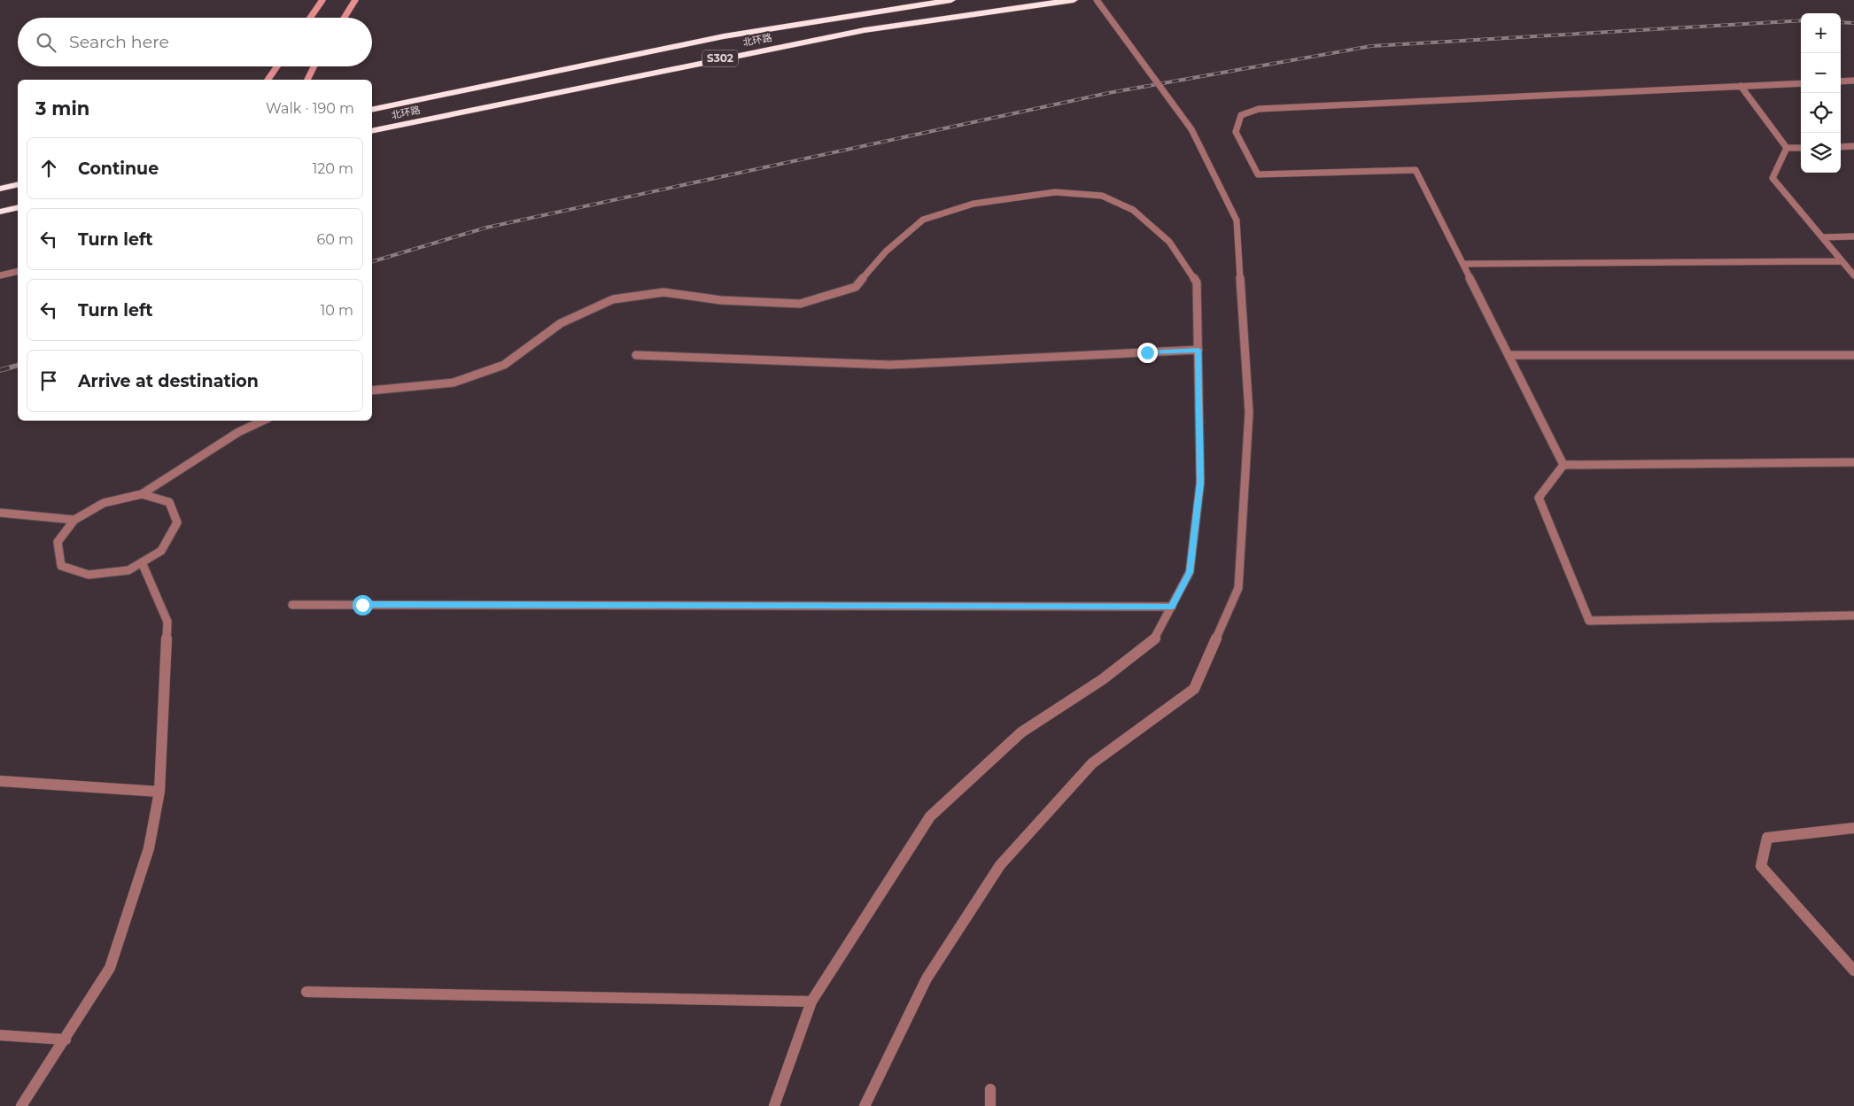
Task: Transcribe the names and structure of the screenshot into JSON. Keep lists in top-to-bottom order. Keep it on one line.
{"streets":{"highway":["北环路","S302"]},"page":{"map_buttons":["+","−"],"search":"Search here","heading":["3 min","Walk · 190 m"],"list":[["Continue","120 m"],["Turn left","60 m"],["Turn left","10 m"],"Arrive at destination"]}}
